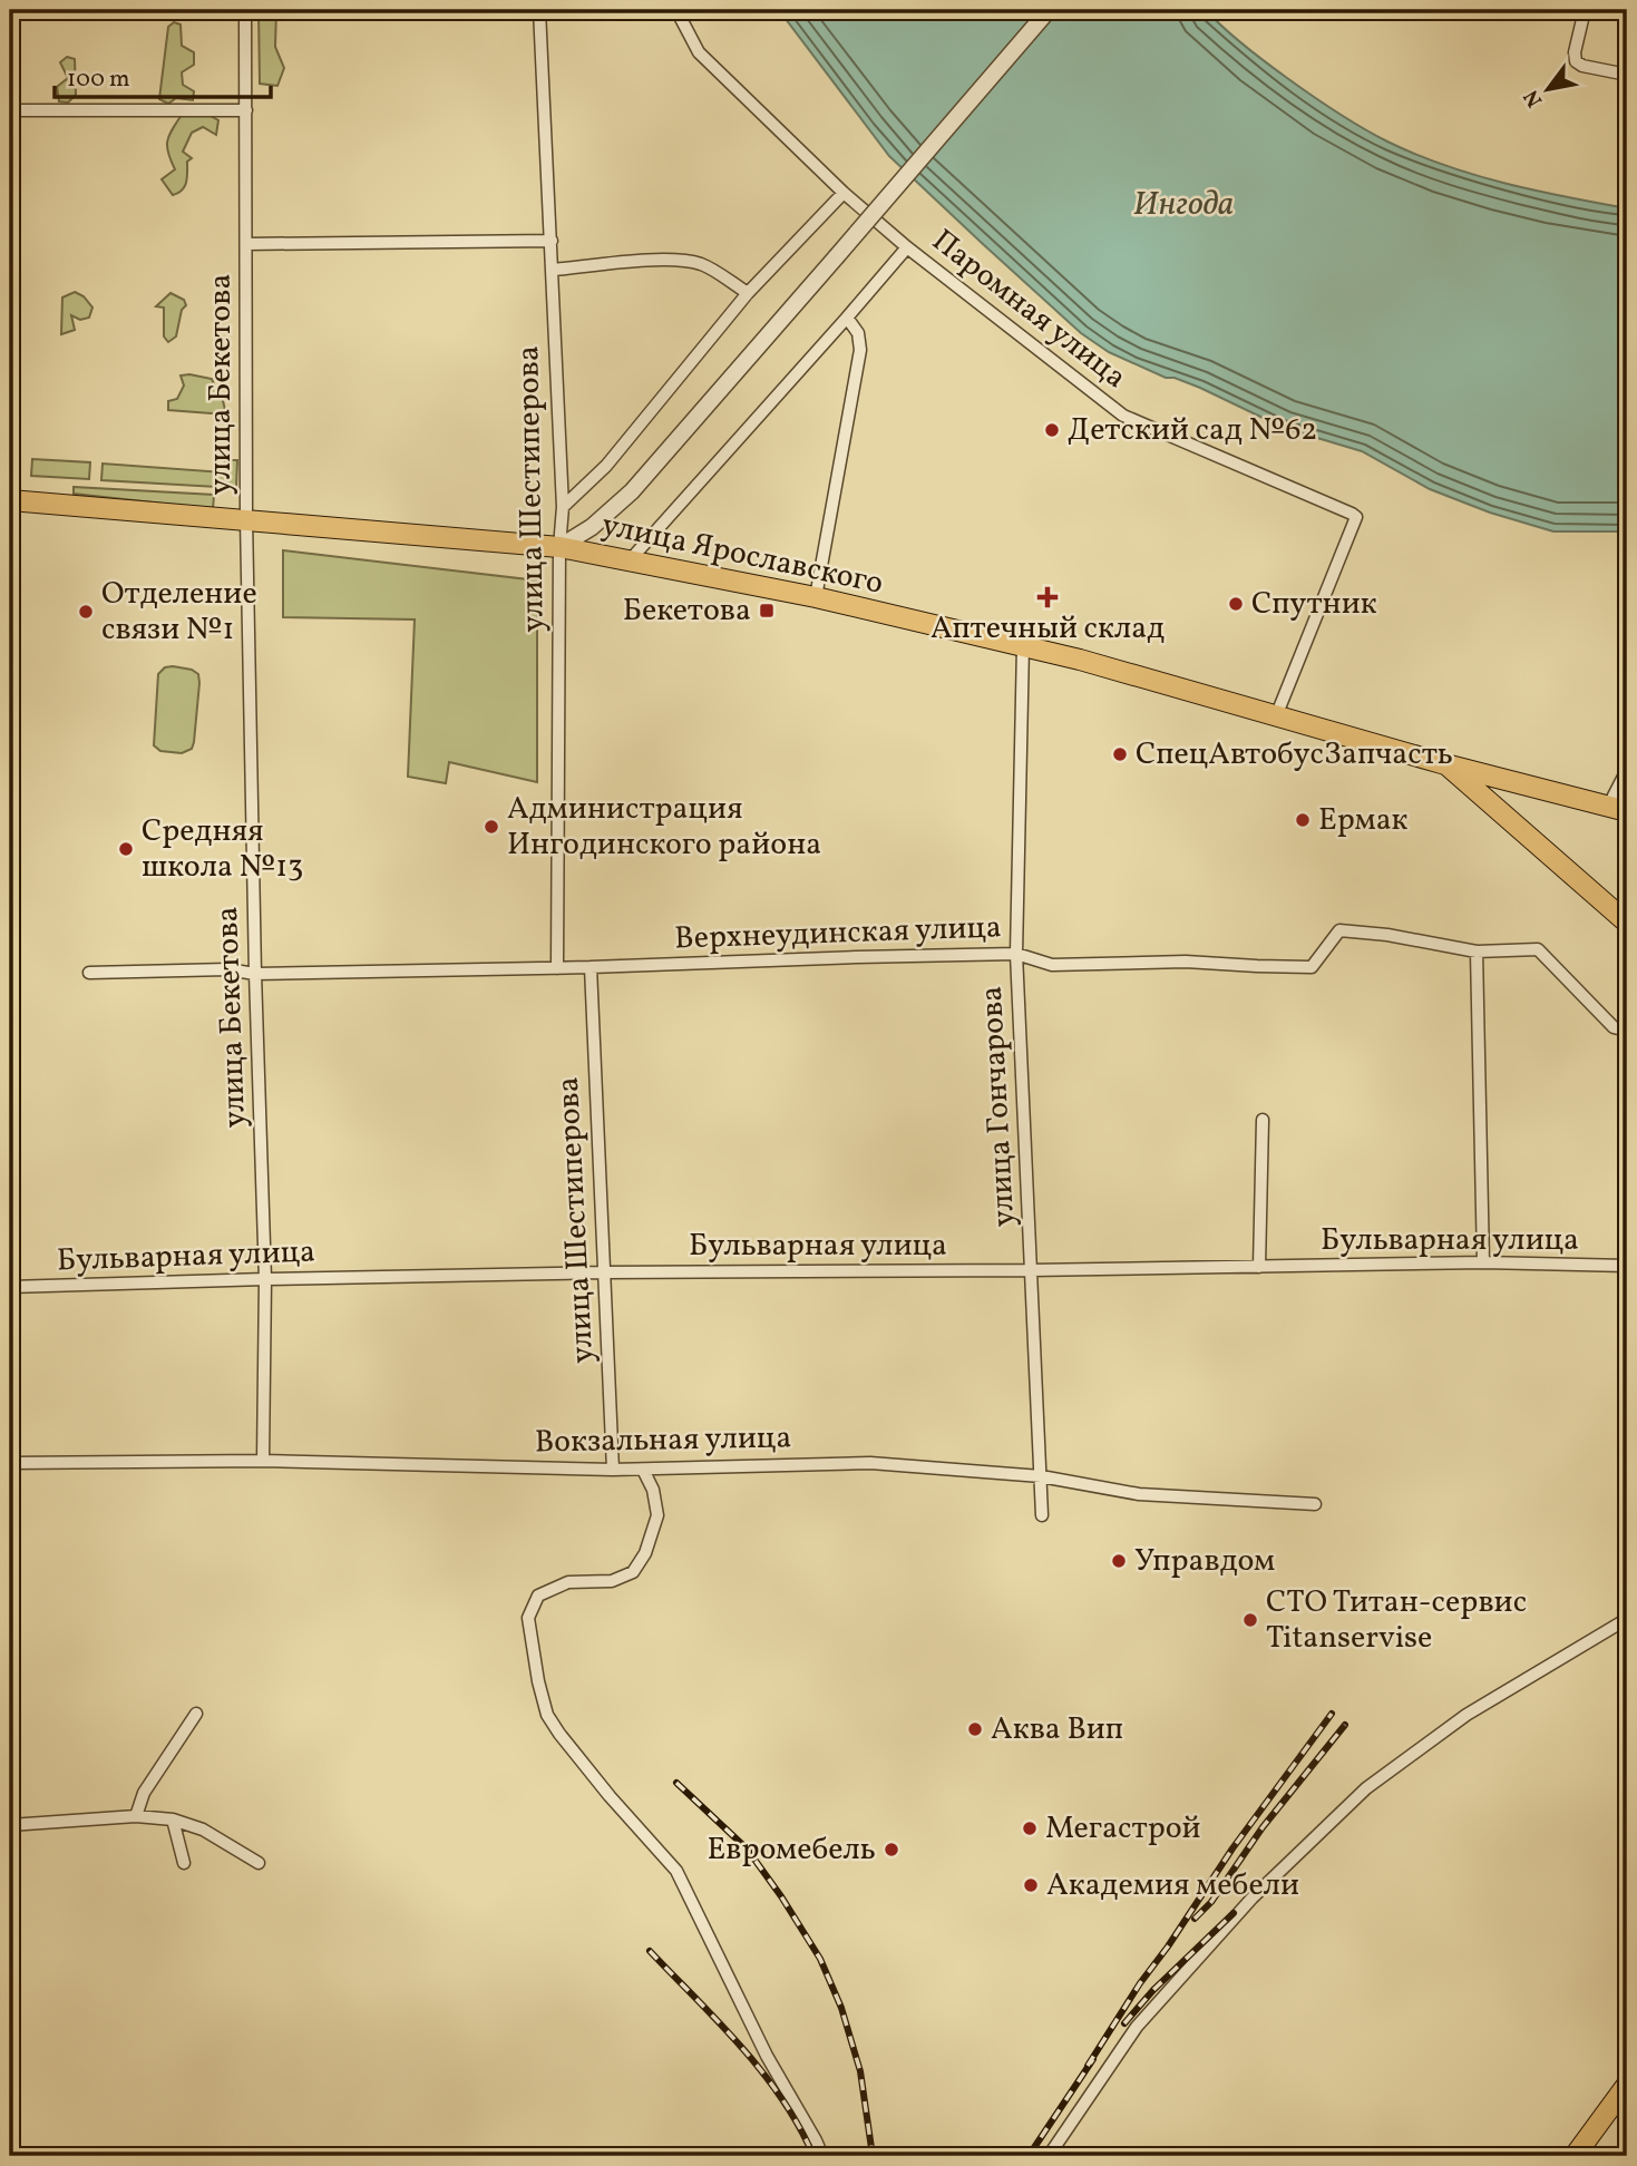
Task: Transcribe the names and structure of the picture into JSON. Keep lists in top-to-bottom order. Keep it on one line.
{"streets":{"main road":["улица Ярославского"],"street":["Паромная улица","улица Бекетова","улица Шестиперова","Верхнеудинская улица","улица Гончарова","Бульварная улица","Вокзальная улица"]},"crossings":[["Паромная улица","улица Ярославского"],["улица Бекетова","улица Ярославского"],["улица Бекетова","Верхнеудинская улица"],["улица Бекетова","Бульварная улица"],["улица Бекетова","Вокзальная улица"],["улица Шестиперова","улица Ярославского"],["улица Шестиперова","Верхнеудинская улица"],["улица Шестиперова","Бульварная улица"],["улица Шестиперова","Вокзальная улица"],["улица Ярославского","улица Гончарова"],["Верхнеудинская улица","улица Гончарова"],["улица Гончарова","Бульварная улица"],["улица Гончарова","Вокзальная улица"]],"water":["Ингода"],"places":{"other":["Детский сад №62","Спутник","Отделение связи №1","СпецАвтобусЗапчасть","Ермак","Администрация Ингодинского района","Средняя школа №13","Управдом","СТО Титан-сервис Titanservise","Аква Вип","Мегастрой","Евромебель","Академия мебели"],"health":["Аптечный склад"],"transit":["Бекетова"]},"scale_bar":"100 m","north":"bottom left"}
